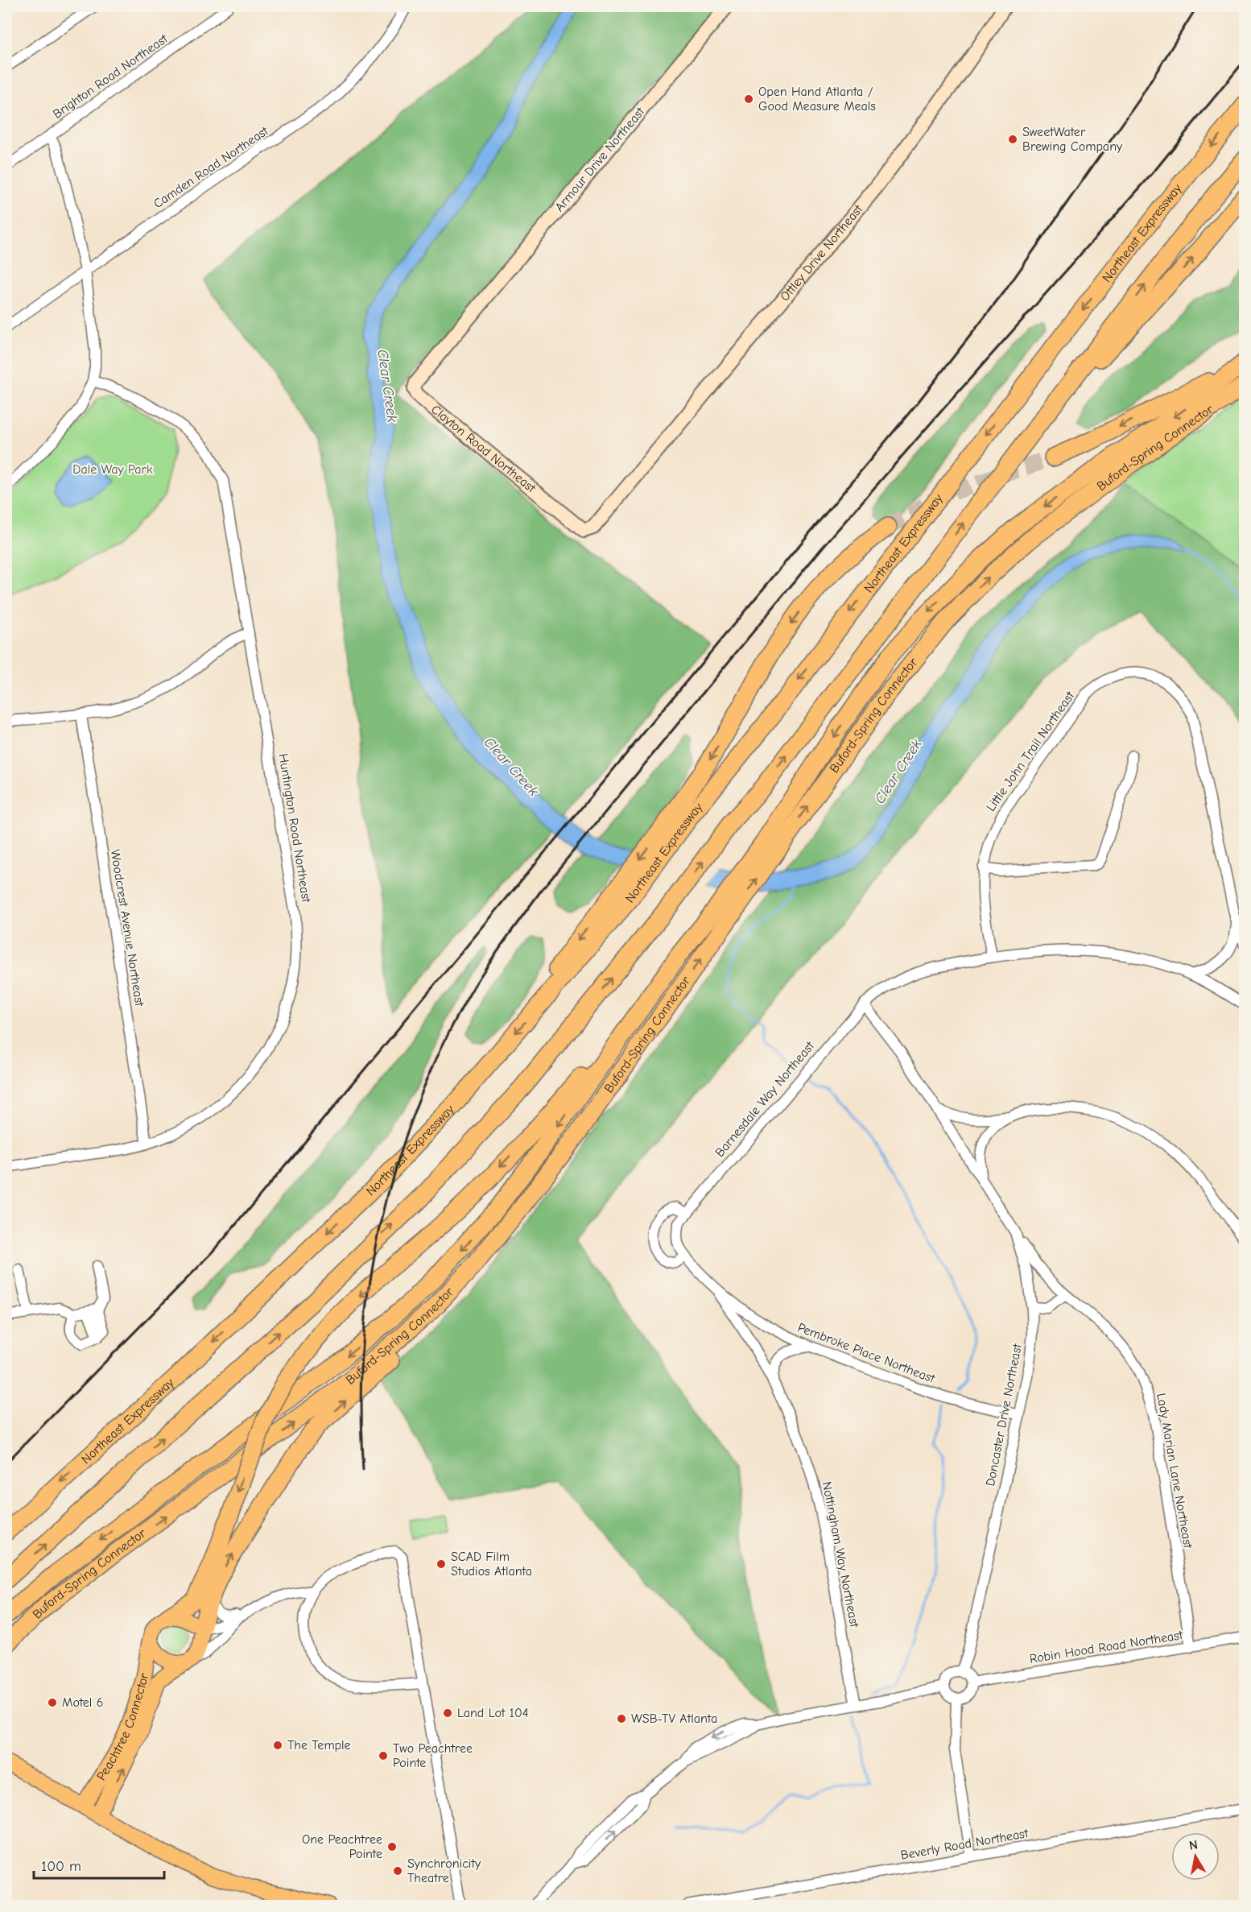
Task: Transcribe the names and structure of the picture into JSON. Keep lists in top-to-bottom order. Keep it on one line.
{"streets":{"highway":["Northeast Expressway","Buford-Spring Connector"],"main road":["Peachtree Connector"],"street":["Brighton Road Northeast","Armour Drive Northeast","Camden Road Northeast","Ottley Drive Northeast","Clayton Road Northeast","Little John Trail Northeast","Huntington Road Northeast","Woodcrest Avenue Northeast","Barnesdale Way Northeast","Pembroke Place Northeast","Doncaster Drive Northeast","Lady Marian Lane Northeast","Nottingham Way Northeast","Robin Hood Road Northeast","Beverly Road Northeast"]},"crossings":[["Armour Drive Northeast","Clayton Road Northeast"],["Ottley Drive Northeast","Clayton Road Northeast"],["Little John Trail Northeast","Barnesdale Way Northeast"],["Huntington Road Northeast","Woodcrest Avenue Northeast"],["Barnesdale Way Northeast","Pembroke Place Northeast"],["Barnesdale Way Northeast","Doncaster Drive Northeast"],["Barnesdale Way Northeast","Nottingham Way Northeast"],["Pembroke Place Northeast","Doncaster Drive Northeast"],["Pembroke Place Northeast","Nottingham Way Northeast"],["Doncaster Drive Northeast","Lady Marian Lane Northeast"],["Doncaster Drive Northeast","Robin Hood Road Northeast"],["Lady Marian Lane Northeast","Robin Hood Road Northeast"]],"water":["Clear Creek"],"parks":["Dale Way Park"],"places":["Open Hand Atlanta / Good Measure Meals","SweetWater Brewing Company","SCAD Film Studios Atlanta","Motel 6","Land Lot 104","WSB-TV Atlanta","The Temple","Two Peachtree Pointe","One Peachtree Pointe","Synchronicity Theatre"],"scale_bar":"100 m","north":"top"}
